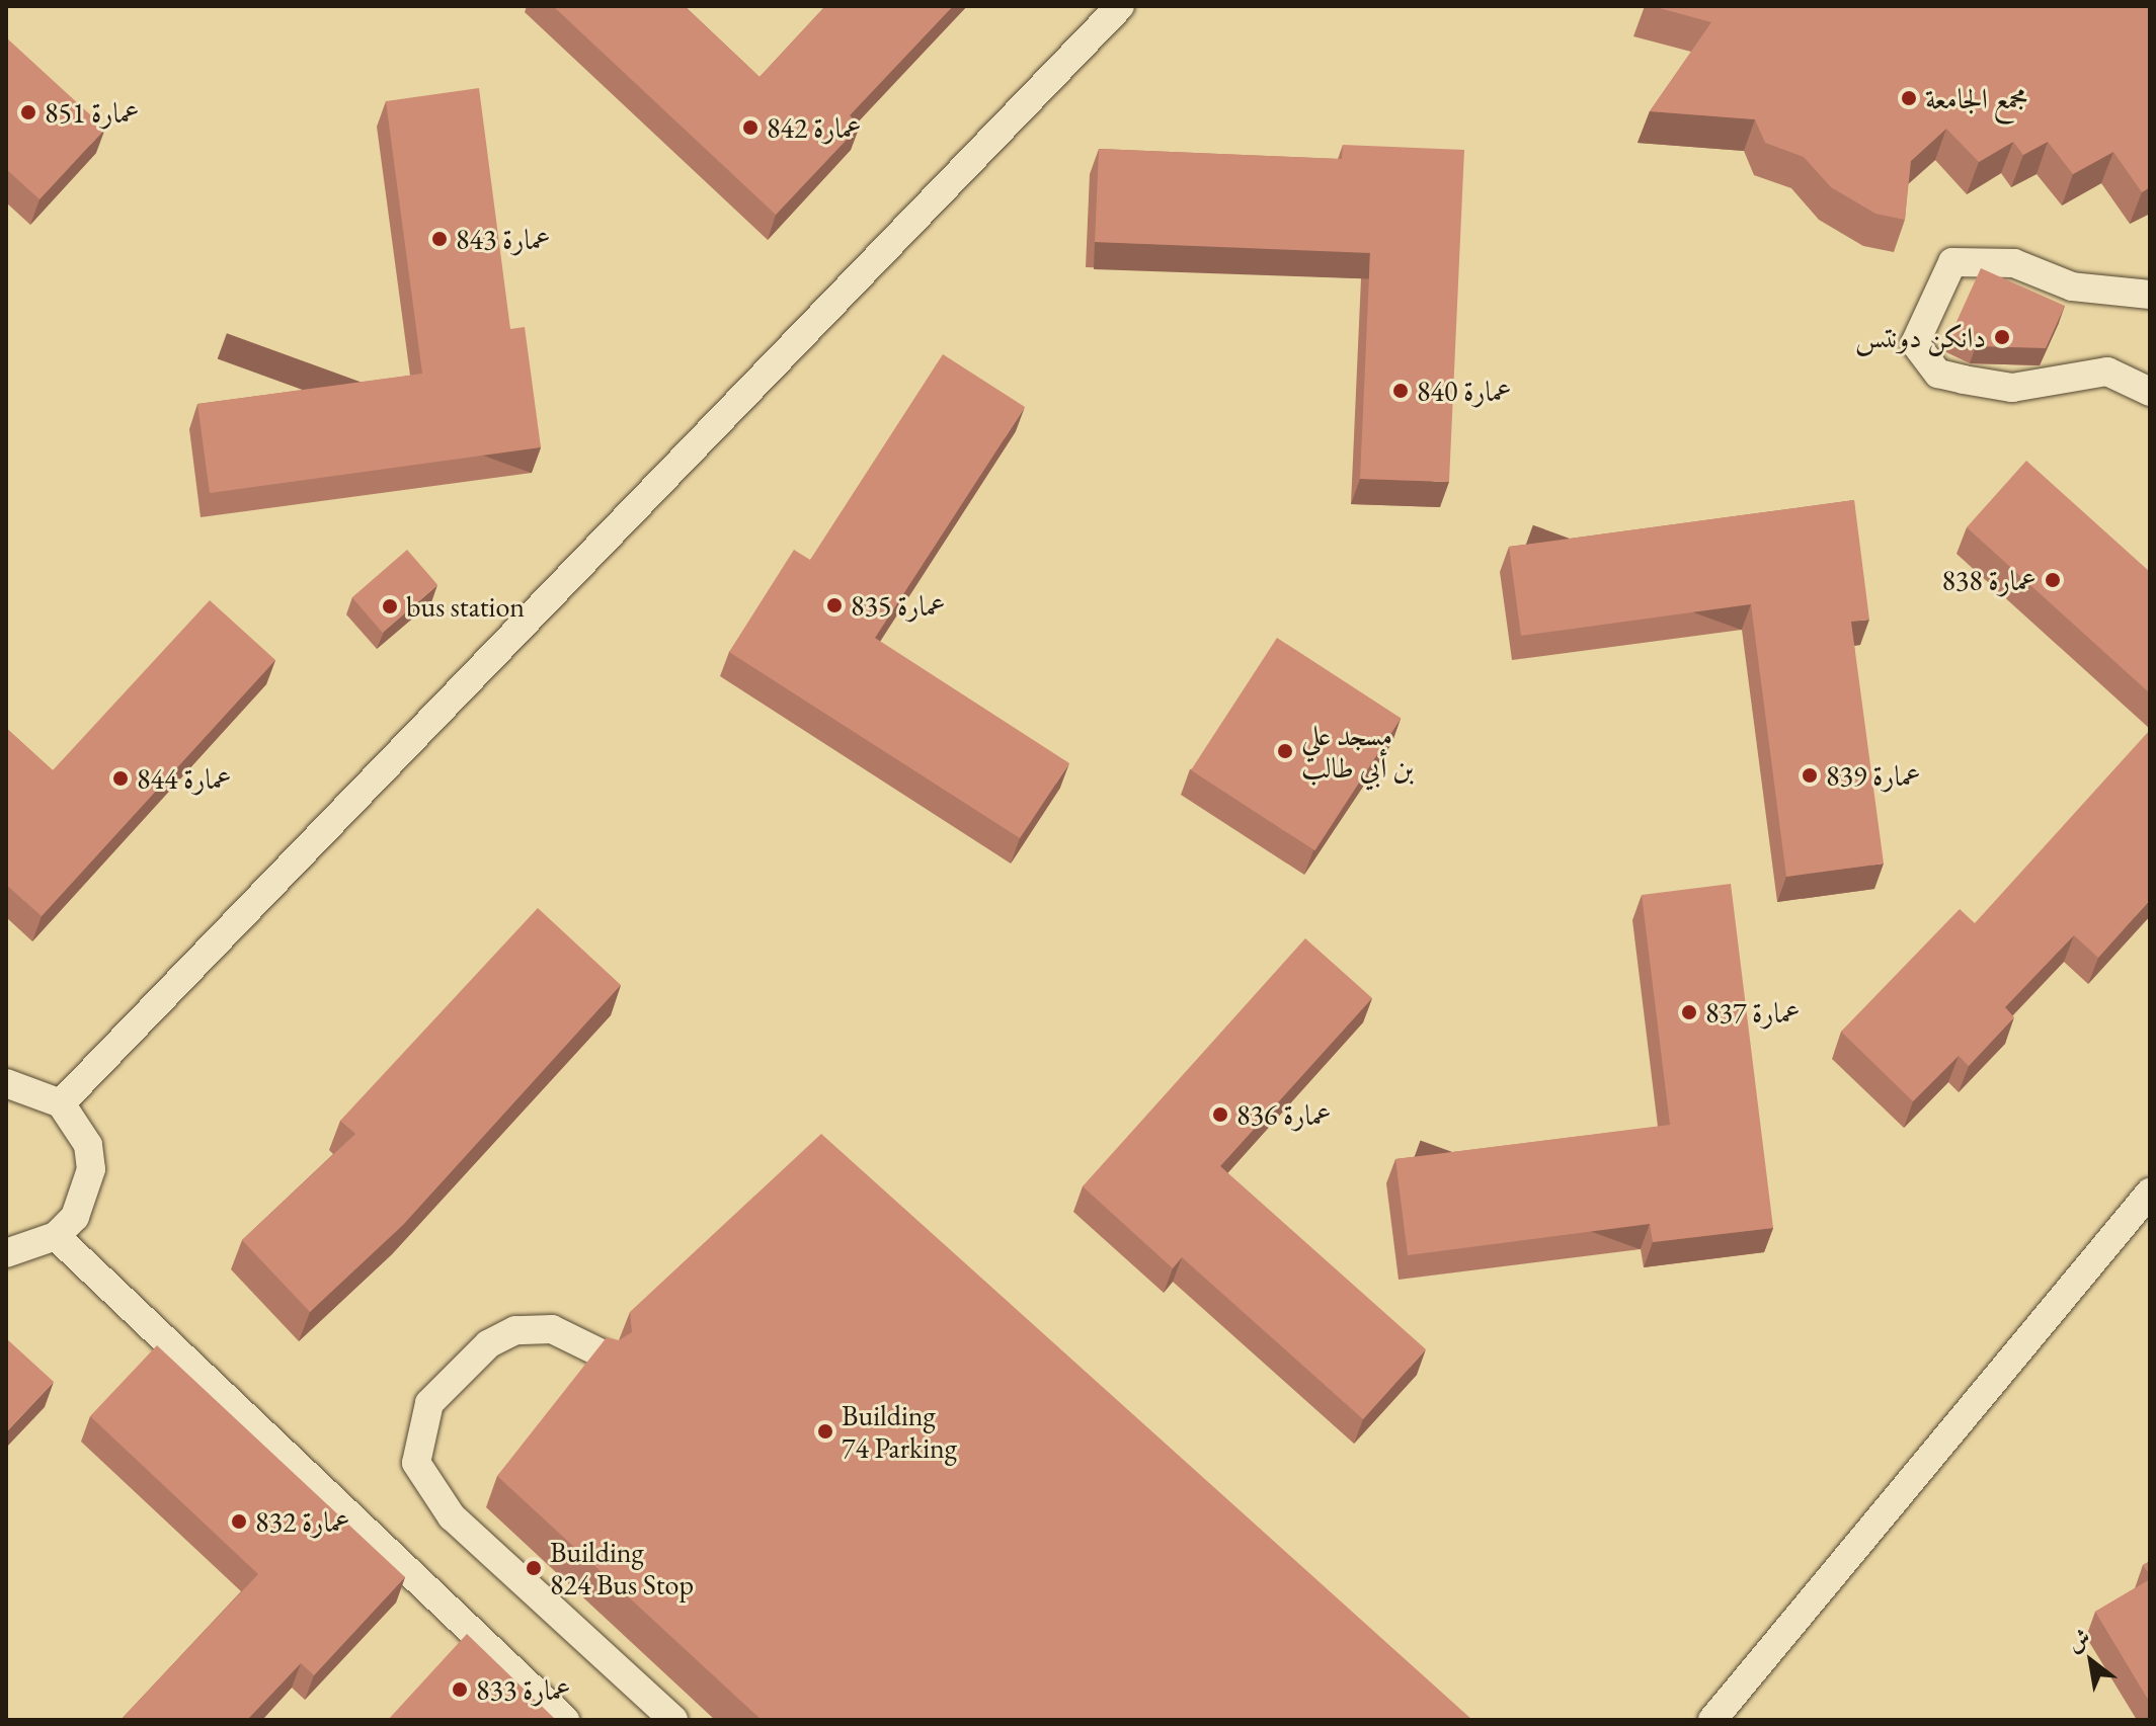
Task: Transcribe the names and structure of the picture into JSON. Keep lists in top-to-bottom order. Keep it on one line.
{"places":["مجمع الجامعة","عمارة 851","عمارة 842","عمارة 843","دانكن دونتس","عمارة 840","عمارة 838","عمارة 835","bus station","مسجد علي بن أبي طالب","عمارة 839","عمارة 844","عمارة 837","عمارة 836","Building 74 Parking","عمارة 832","Building 824 Bus Stop","عمارة 833"],"north":"top left"}
